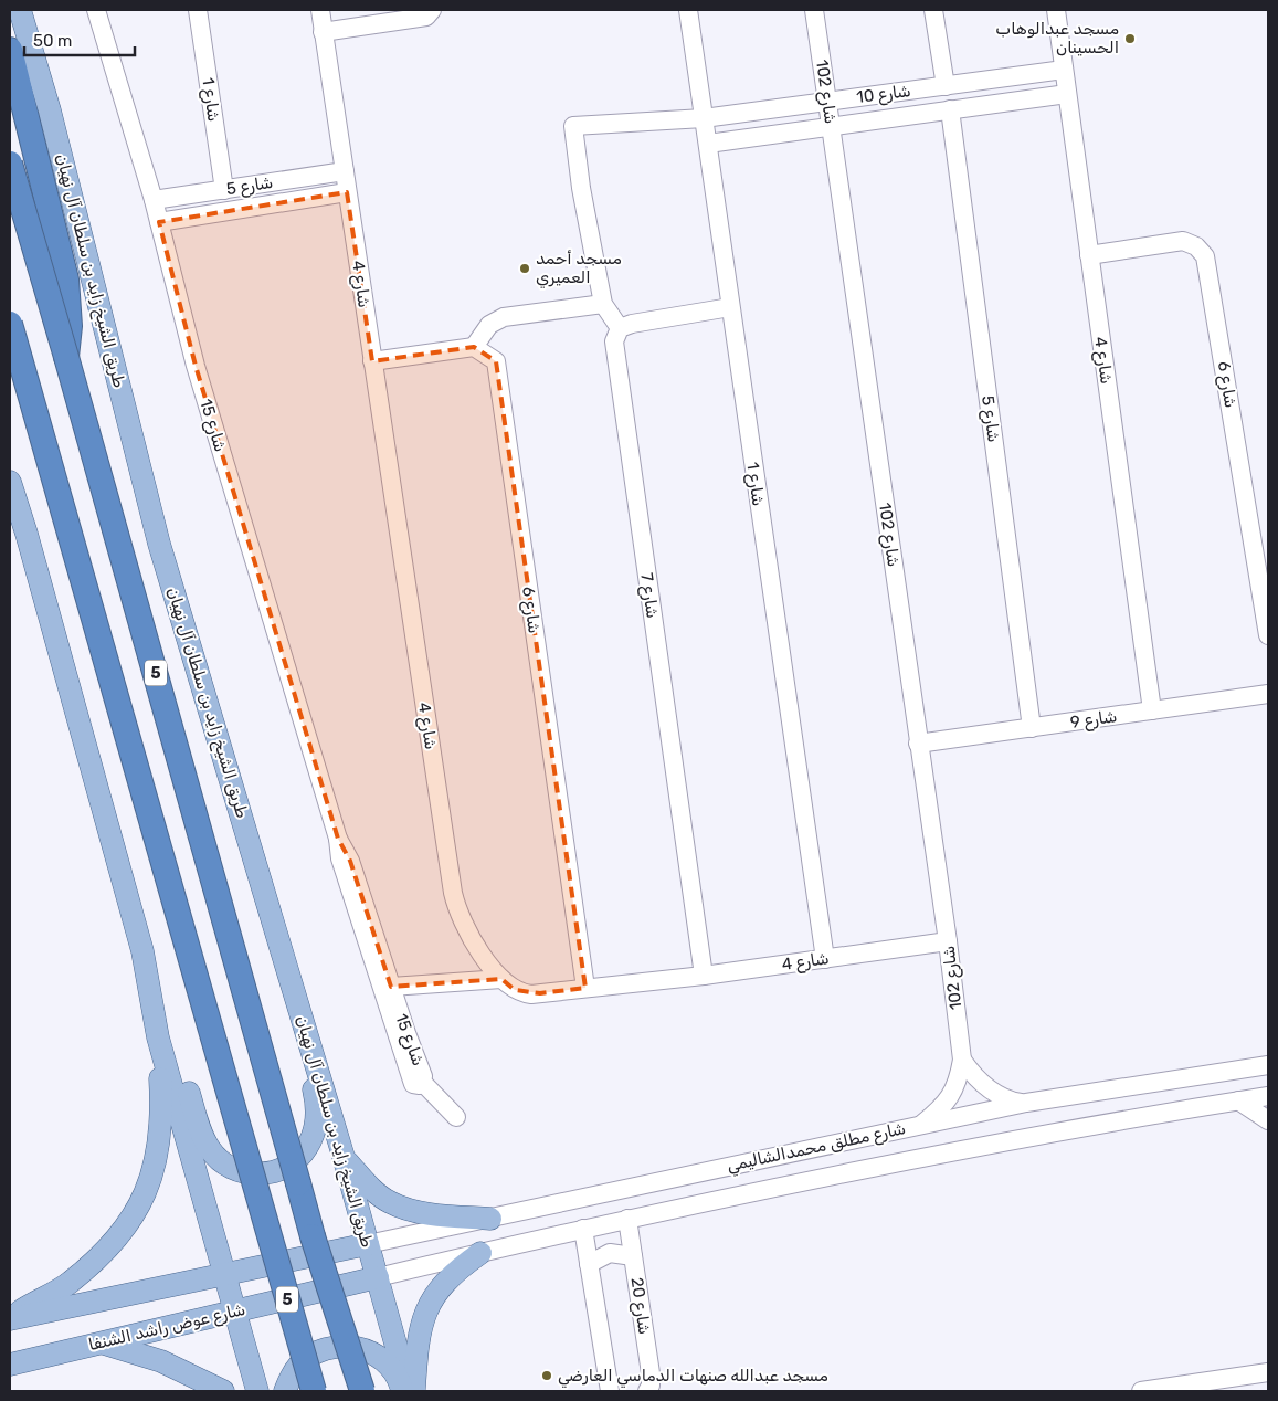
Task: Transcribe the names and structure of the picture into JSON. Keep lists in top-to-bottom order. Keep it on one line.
{"streets":{"highway":["5"],"main road":["طريق الشيخ زايد بن سلطان آل نهيان","شارع عوض راشد الشنفا"],"street":["شارع 102","شارع 10","شارع 1","شارع 5","شارع 4","شارع 6","شارع 15","شارع 7","شارع 9","شارع مطلق محمدالشاليمي","شارع 20"]},"crossings":[["شارع 102","شارع 10"],["شارع 102","شارع 4"],["شارع 102","شارع 9"],["شارع 102","شارع مطلق محمدالشاليمي"],["شارع 10","شارع 1"],["شارع 10","شارع 5"],["شارع 10","شارع 4"],["شارع 1","شارع 5"],["شارع 1","شارع 4"],["شارع 5","شارع 4"],["شارع 5","شارع 15"],["شارع 5","شارع 9"],["طريق الشيخ زايد بن سلطان آل نهيان","شارع مطلق محمدالشاليمي"],["طريق الشيخ زايد بن سلطان آل نهيان","شارع عوض راشد الشنفا"],["شارع 4","شارع 6"],["شارع 4","شارع 7"],["شارع 4","شارع 9"],["شارع مطلق محمدالشاليمي","شارع 20"],["شارع مطلق محمدالشاليمي","شارع عوض راشد الشنفا"]],"places":["مسجد عبدالوهاب الحسينان","مسجد أحمد العميري","مسجد عبدالله صنهات الدماسي العارضي"],"scale_bar":"50 m"}
